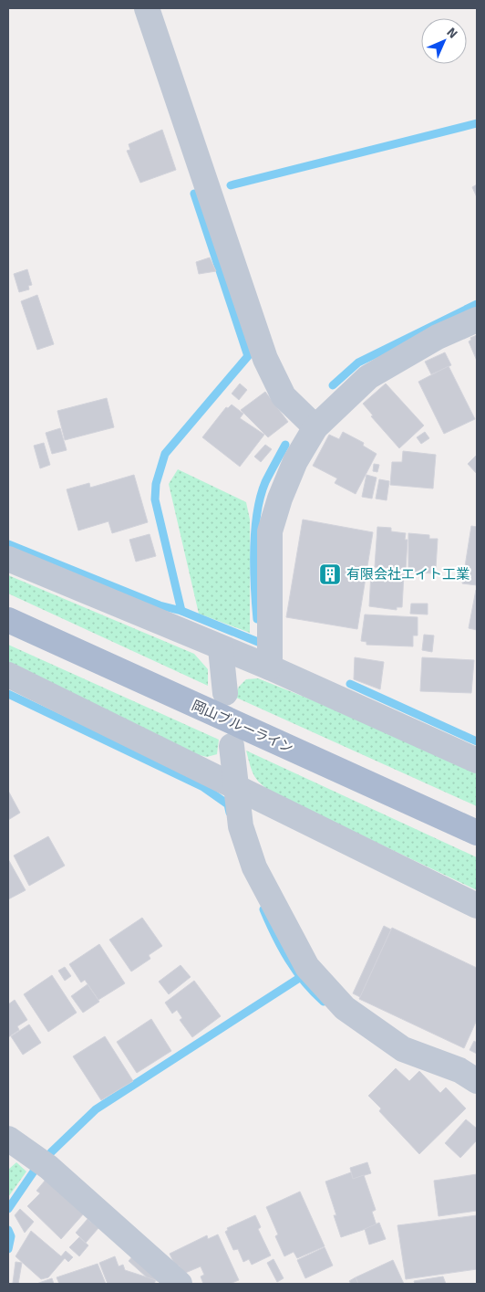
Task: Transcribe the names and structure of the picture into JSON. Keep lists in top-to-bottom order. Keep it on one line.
{"streets":{"main road":["岡山ブルーライン"]},"places":{"building":["有限会社エイト工業"]},"north":"top right"}
